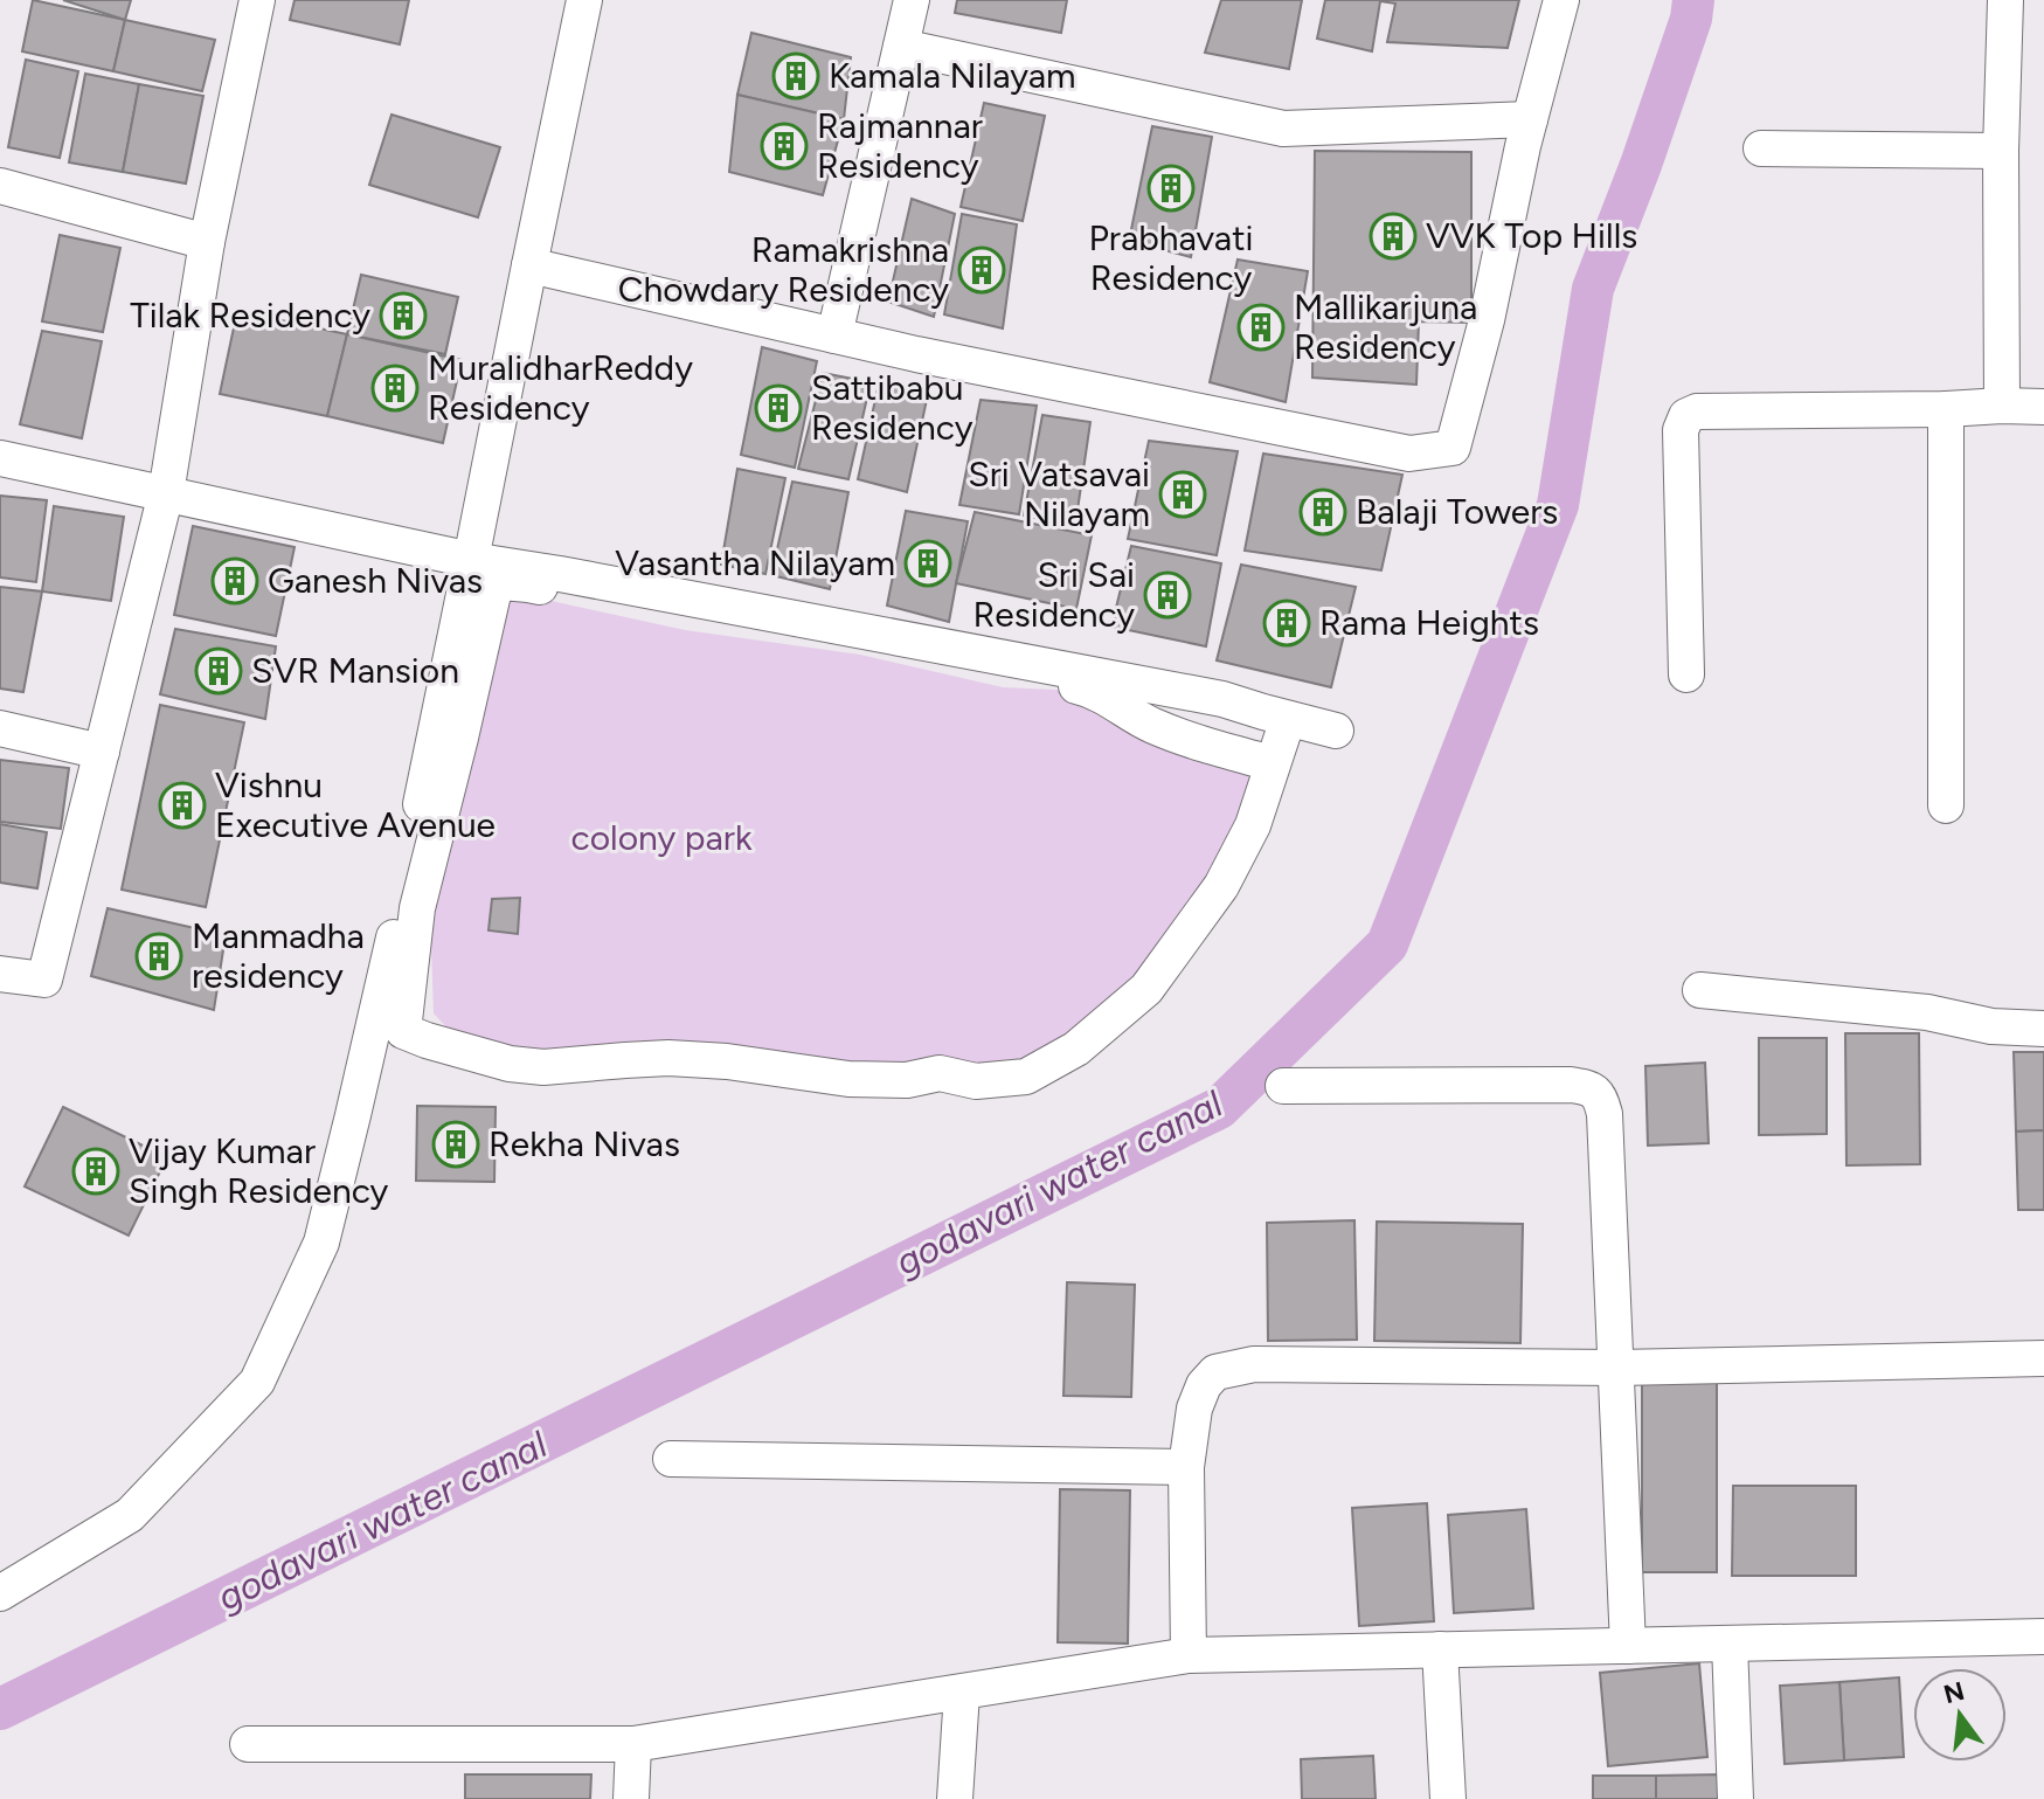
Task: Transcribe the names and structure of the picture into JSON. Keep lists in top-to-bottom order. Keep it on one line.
{"water":["godavari water canal"],"parks":["colony park"],"places":{"building":["Kamala Nilayam","Rajmannar Residency","Prabhavati Residency","VVK Top Hills","Ramakrishna Chowdary Residency","Tilak Residency","Mallikarjuna Residency","MuralidharReddy Residency","Sattibabu Residency","Sri Vatsavai Nilayam","Balaji Towers","Vasantha Nilayam","Ganesh Nivas","Sri Sai Residency","Rama Heights","SVR Mansion","Vishnu Executive Avenue","Manmadha residency","Rekha Nivas","Vijay Kumar Singh Residency"]},"north":"top"}
